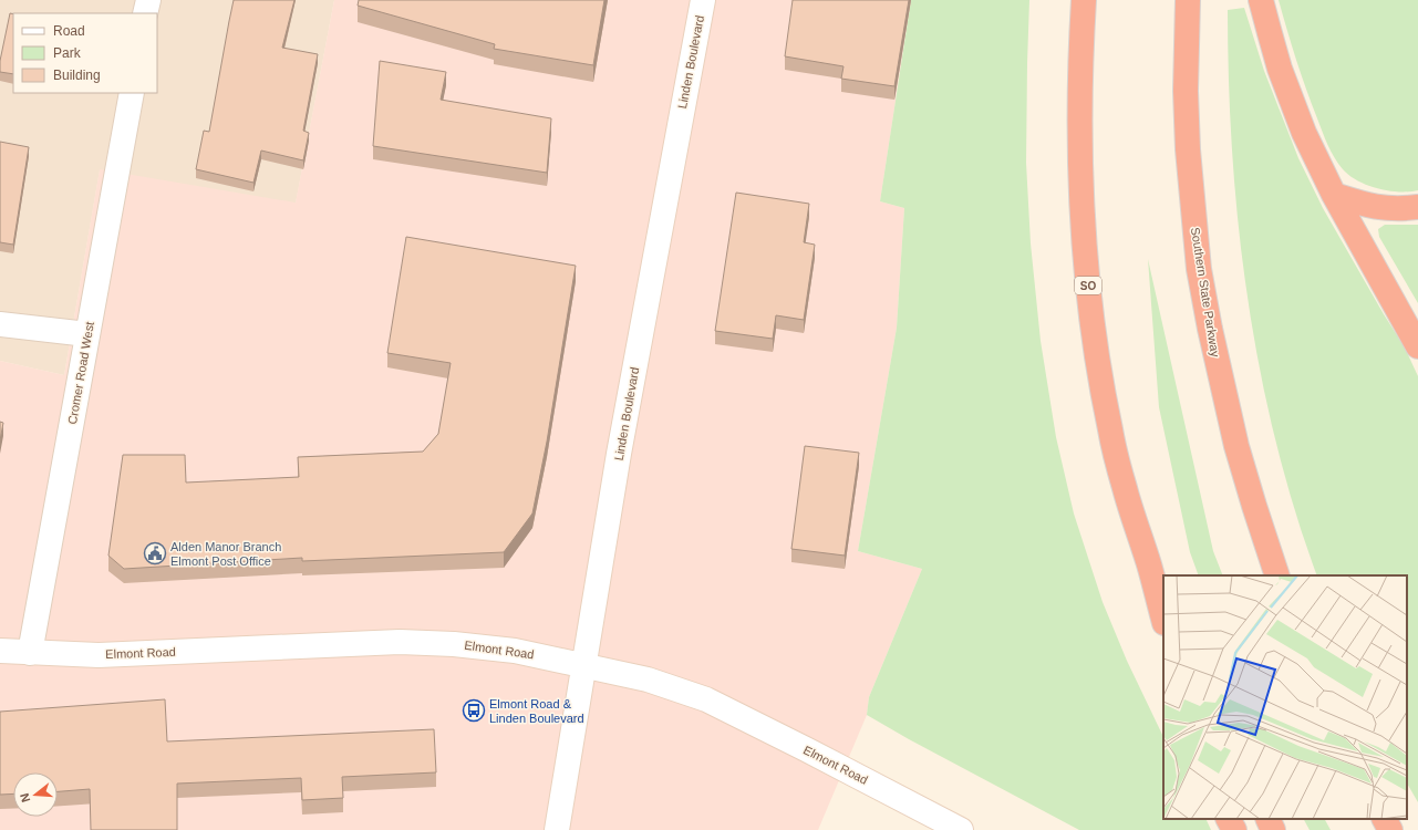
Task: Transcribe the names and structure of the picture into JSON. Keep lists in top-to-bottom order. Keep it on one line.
{"streets":{"highway":["SO","Southern State Parkway"],"main road":["Linden Boulevard","Cromer Road West","Elmont Road"]},"crossings":[["Linden Boulevard","Elmont Road"],["Cromer Road West","Elmont Road"]],"places":{"public building":["Alden Manor Branch Elmont Post Office"],"bus stop":["Elmont Road & Linden Boulevard"]},"legend":["Road","Park","Building"],"north":"left"}
